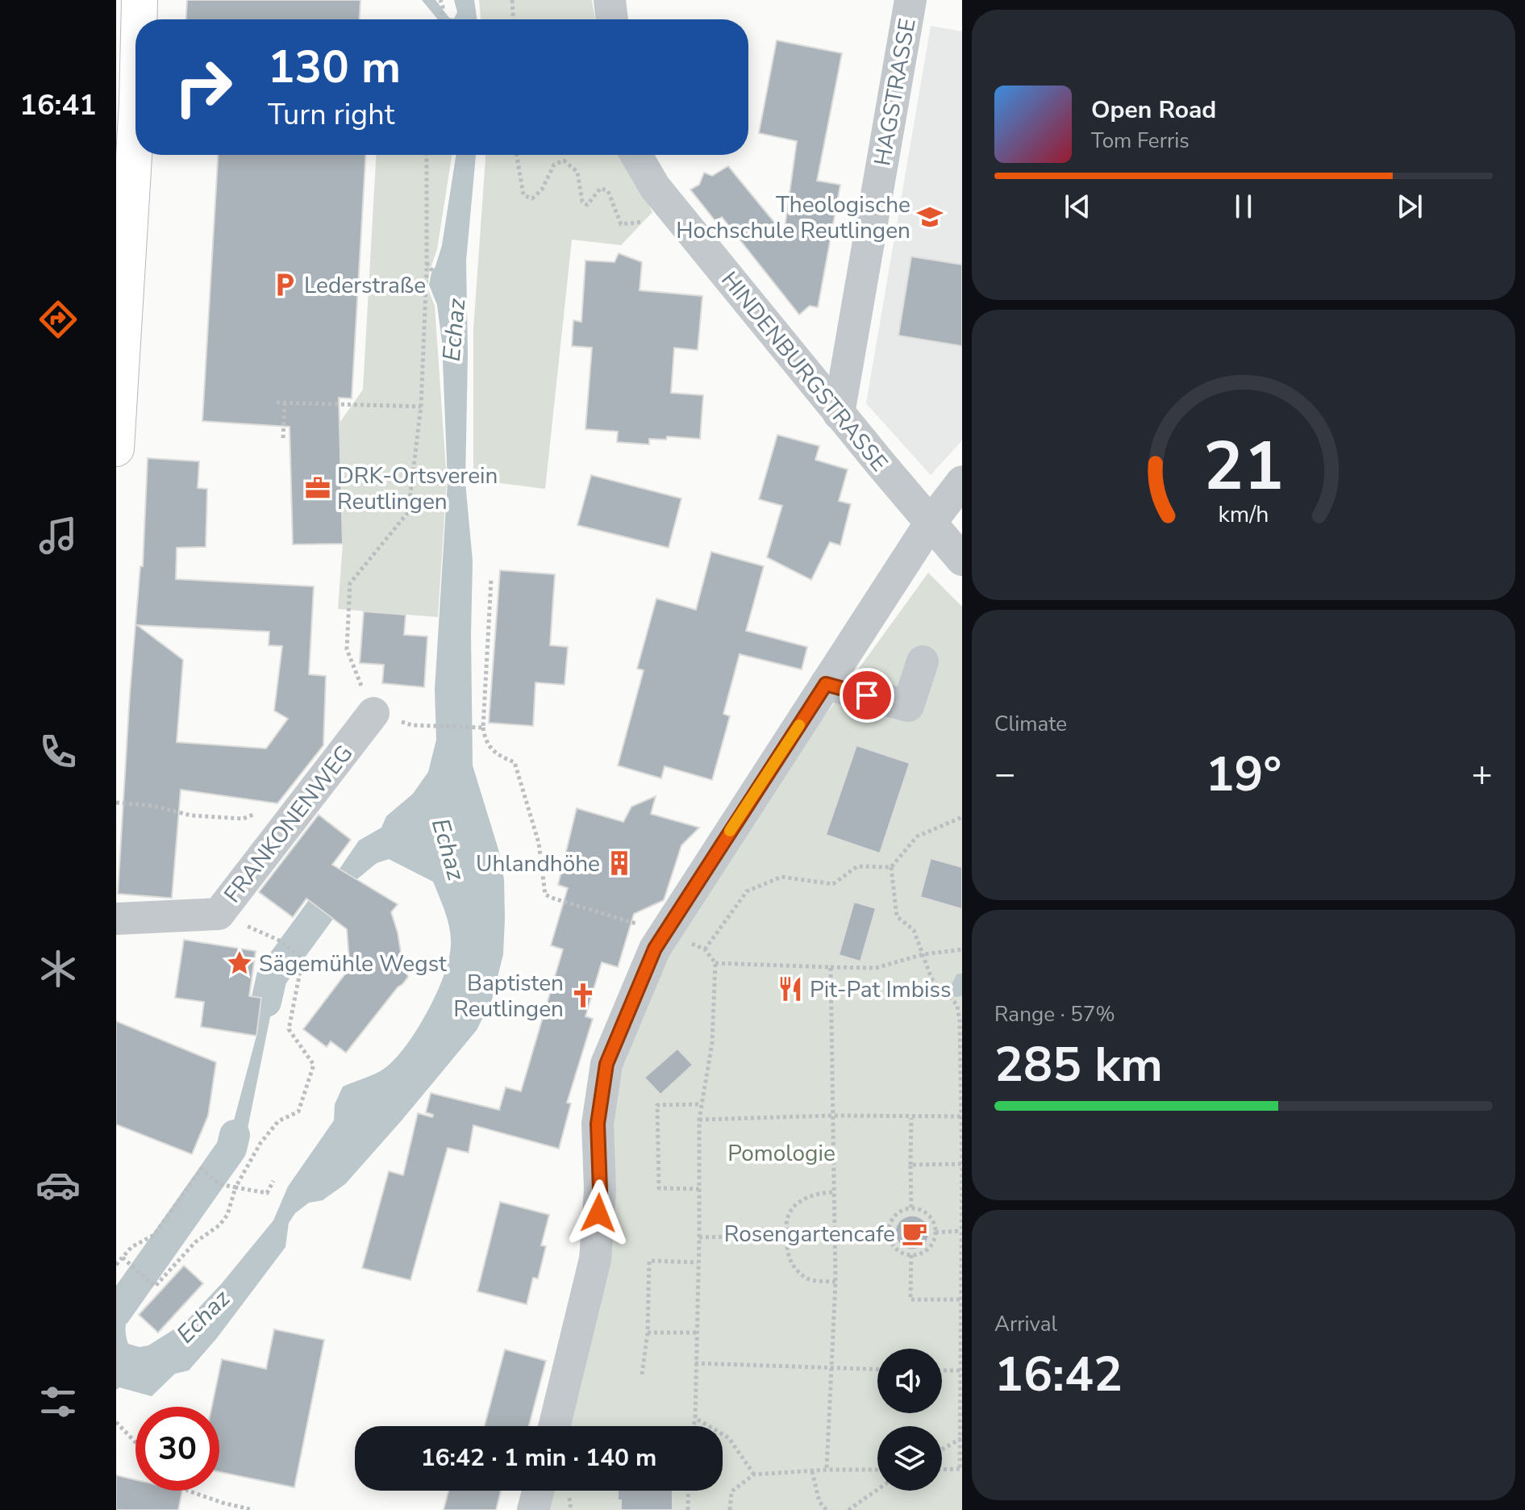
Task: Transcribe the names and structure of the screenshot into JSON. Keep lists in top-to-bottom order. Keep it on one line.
{"streets":{"street":["HAGSTRASSE","HINDENBURGSTRASSE","FRANKONENWEG"]},"crossings":[["HAGSTRASSE","HINDENBURGSTRASSE"]],"water":["Echaz"],"parks":["Pomologie"],"places":{"school or university":["Theologische Hochschule Reutlingen"],"parking":["Lederstraße"],"office":["DRK-Ortsverein Reutlingen"],"building":["Uhlandhöhe"],"place":["Sägemühle Wegst"],"restaurant":["Pit-Pat Imbiss"],"church":["Baptisten Reutlingen"],"cafe":["Rosengartencafe"]},"page":{"tabs":"16:41","turn":["130 m","Turn right"],"song":["Open Road","Tom Ferris"],"tile":["Climate",["Range · 57%","285 km"],["Arrival","16:42"]],"heat":["−","19°","+"],"limit":"30","trip":"16:42 · 1 min · 140 m","gauge":["21","km/h"]}}
